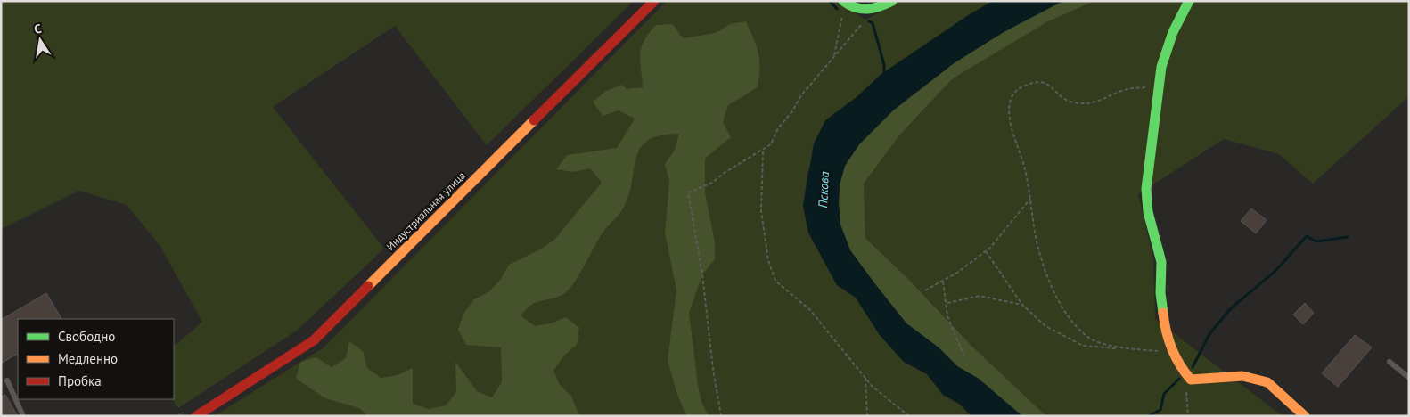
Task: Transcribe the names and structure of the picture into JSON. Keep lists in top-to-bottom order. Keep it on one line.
{"streets":{"street":["Индустриальная улица"]},"water":["Пскова"],"legend":["Свободно","Медленно","Пробка"],"north":"top"}
